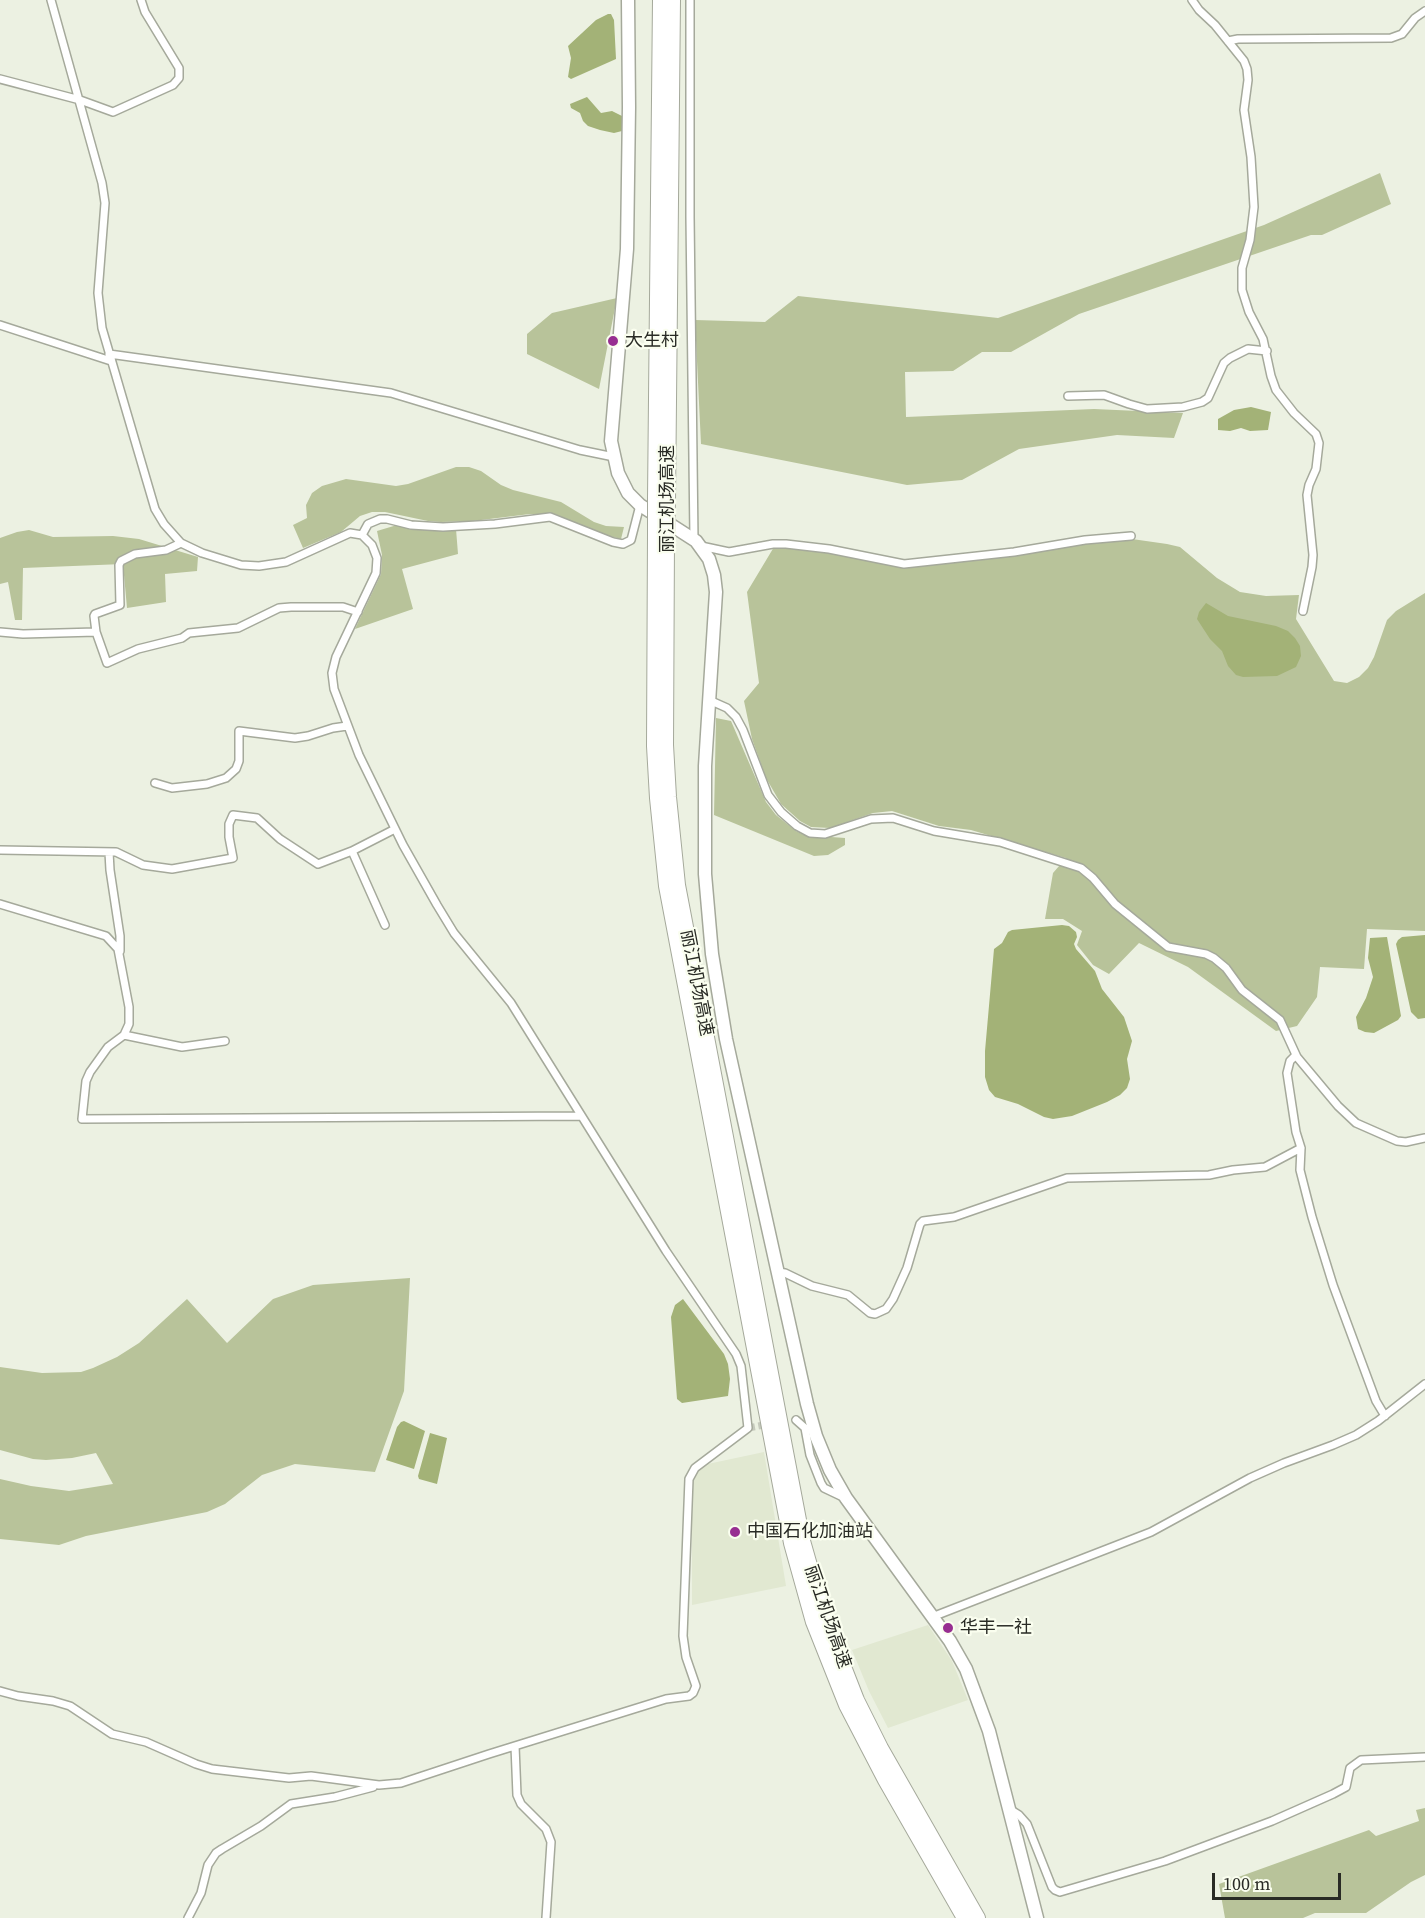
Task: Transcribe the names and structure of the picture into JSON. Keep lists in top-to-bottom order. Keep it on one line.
{"streets":{"highway":["丽江机场高速"]},"places":["大生村","中国石化加油站","华丰一社"],"scale_bar":"100 m"}
